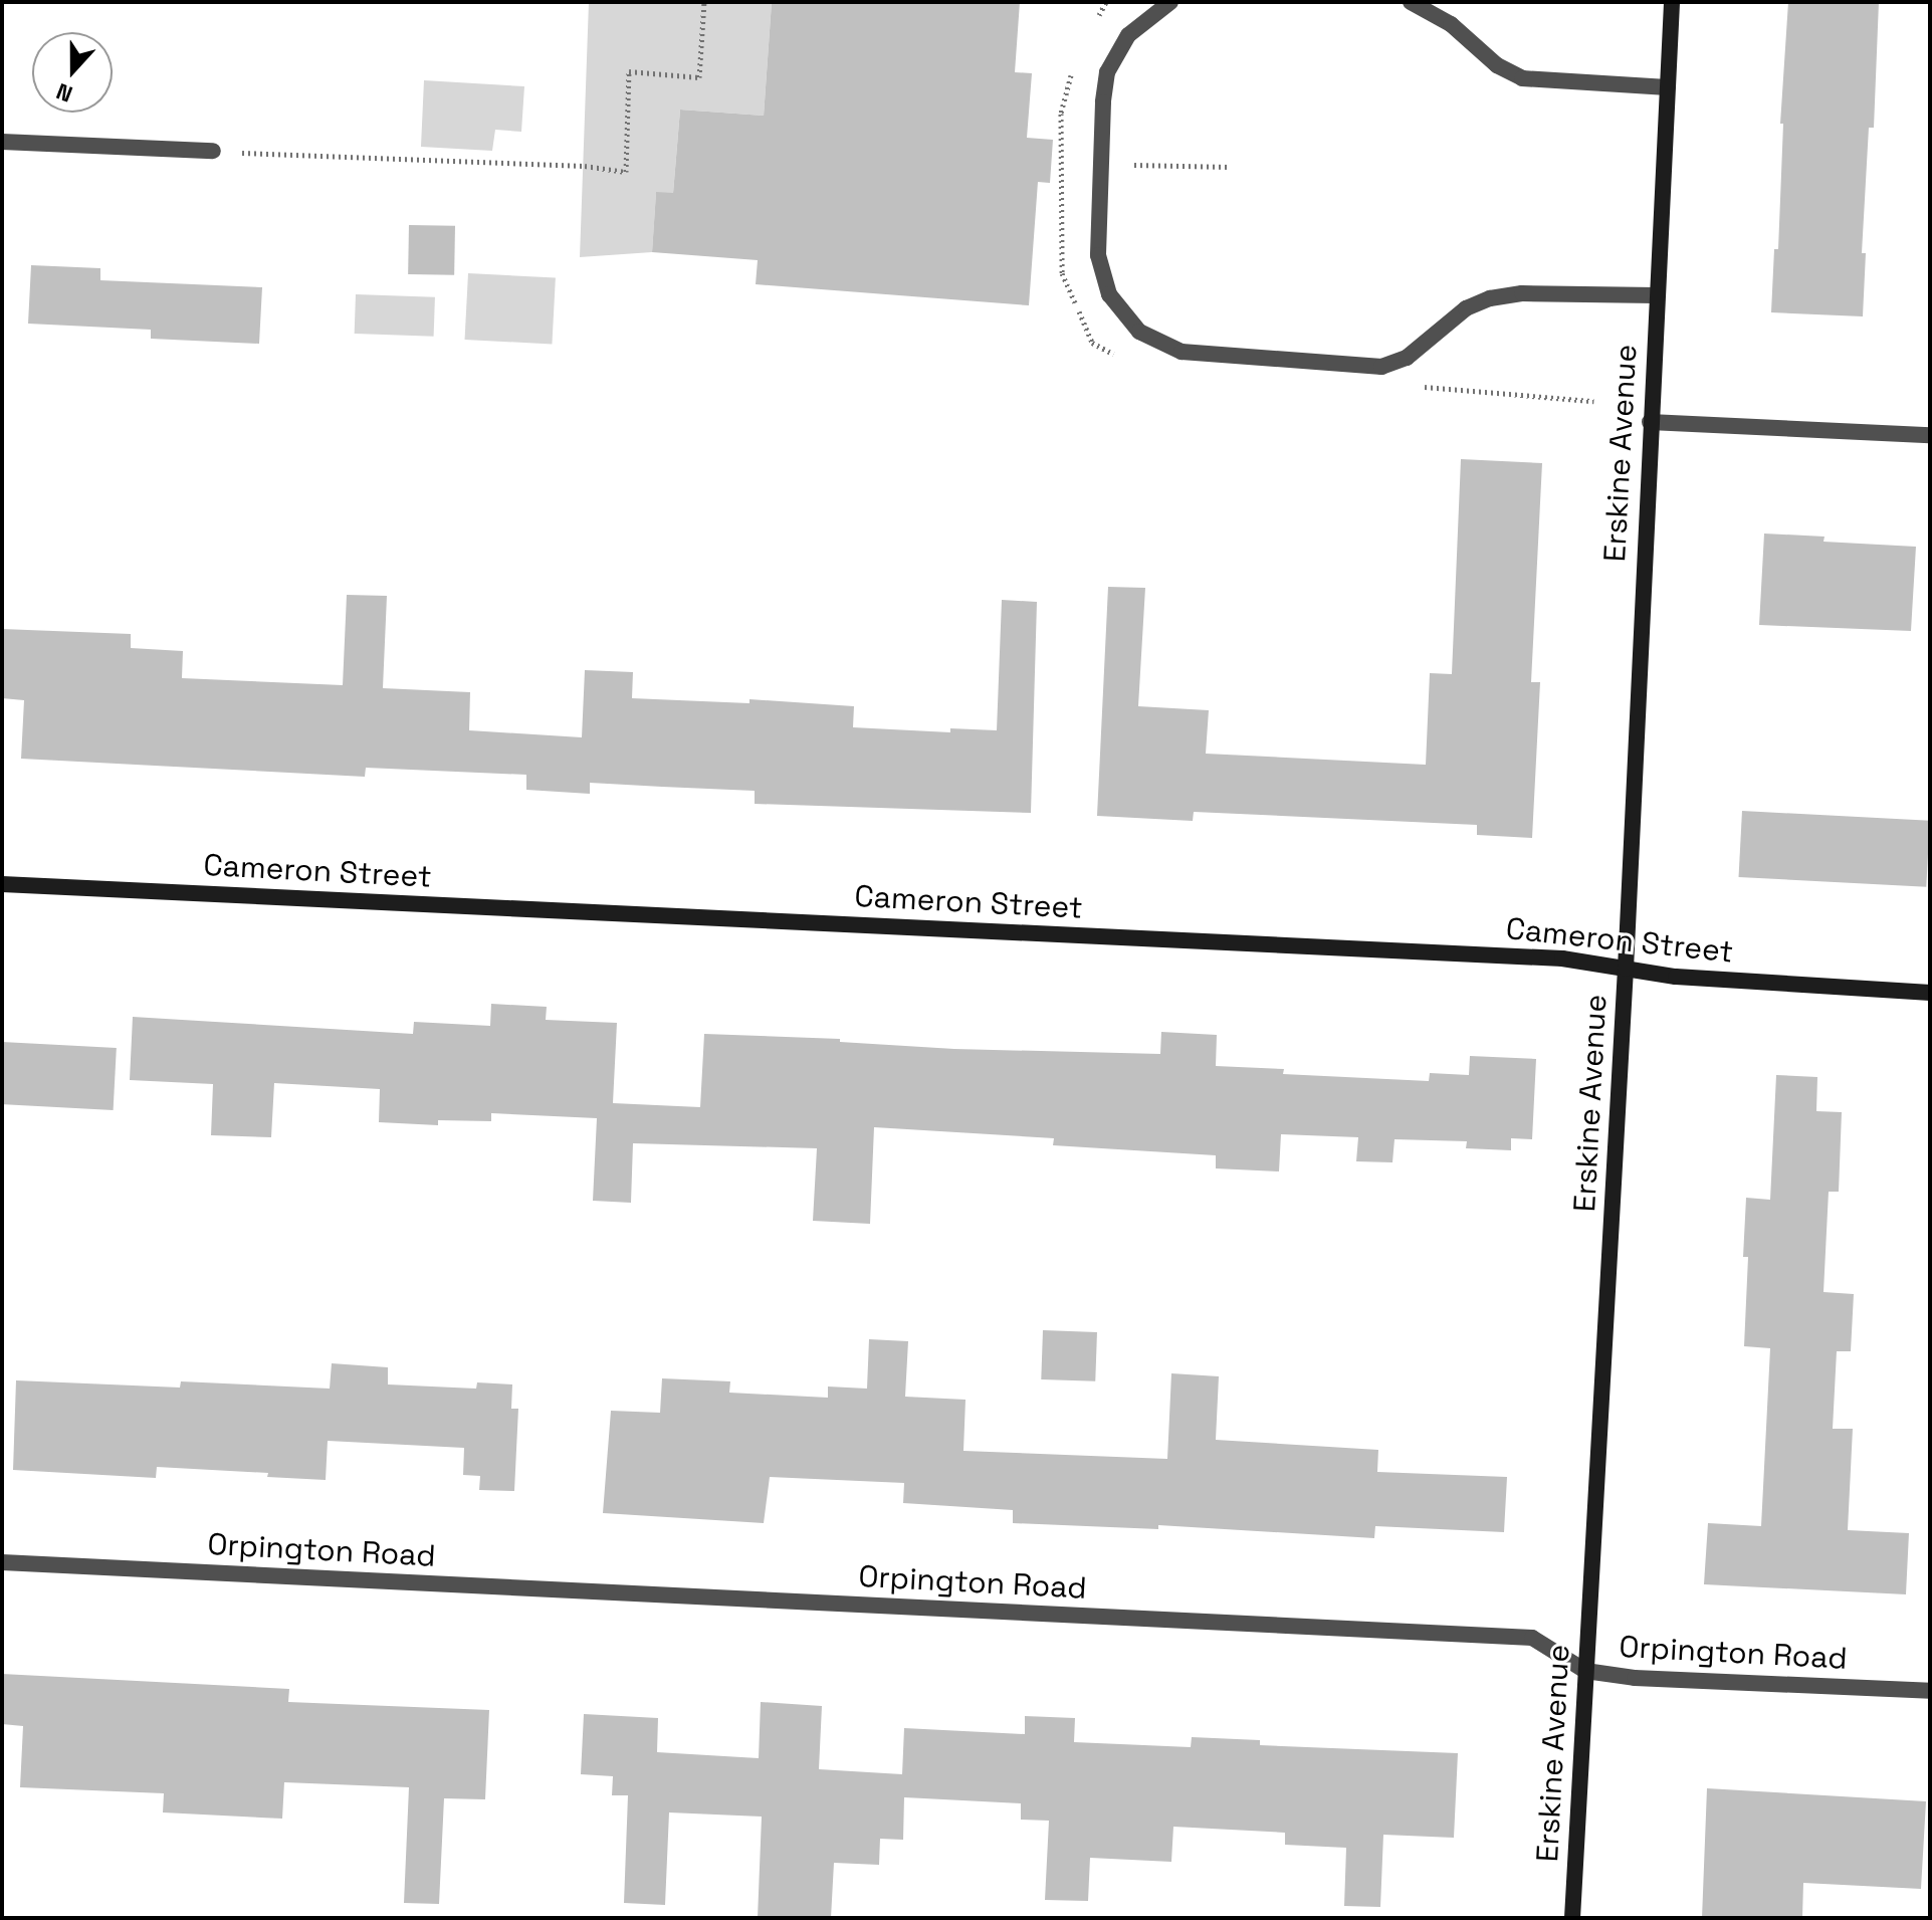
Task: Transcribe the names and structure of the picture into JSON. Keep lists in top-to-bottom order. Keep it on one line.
{"streets":{"street":["Erskine Avenue","Cameron Street","Orpington Road"]},"crossings":[["Erskine Avenue","Cameron Street"],["Erskine Avenue","Orpington Road"]],"north":"bottom"}
